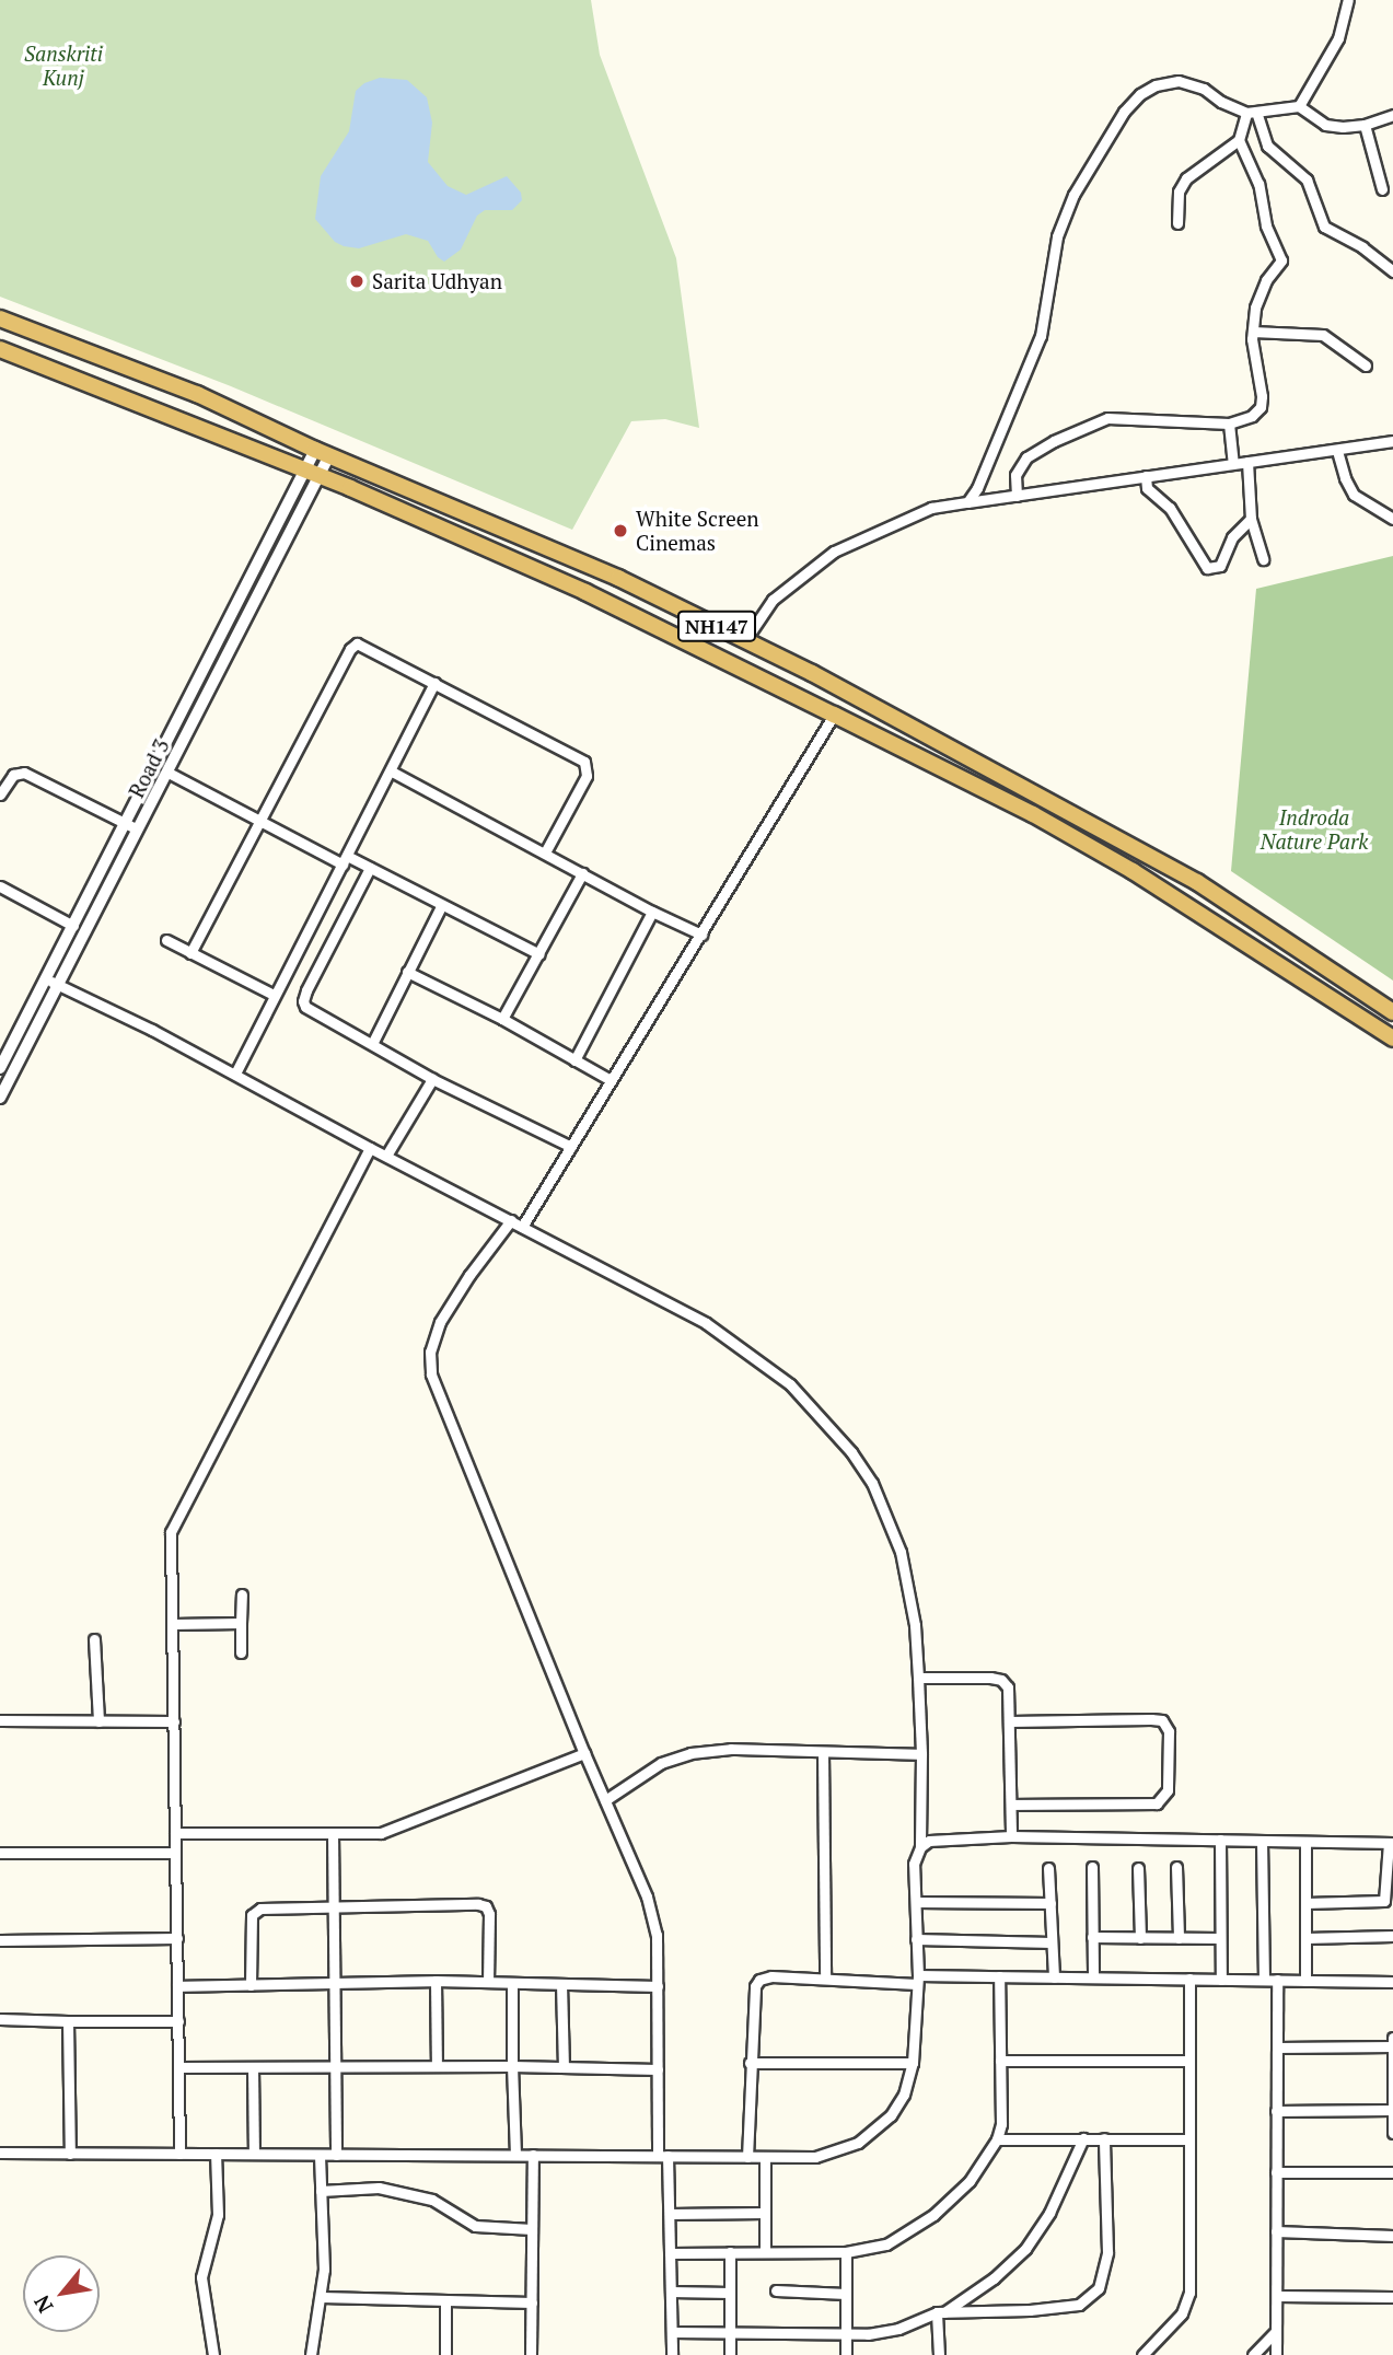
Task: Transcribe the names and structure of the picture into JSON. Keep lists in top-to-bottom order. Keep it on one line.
{"streets":{"highway":["NH147"],"street":["Road 3"]},"crossings":[["NH147","Road 3"]],"parks":["Sanskriti Kunj","Indroda Nature Park"],"places":["Sarita Udhyan","White Screen Cinemas"],"north":"bottom left"}
